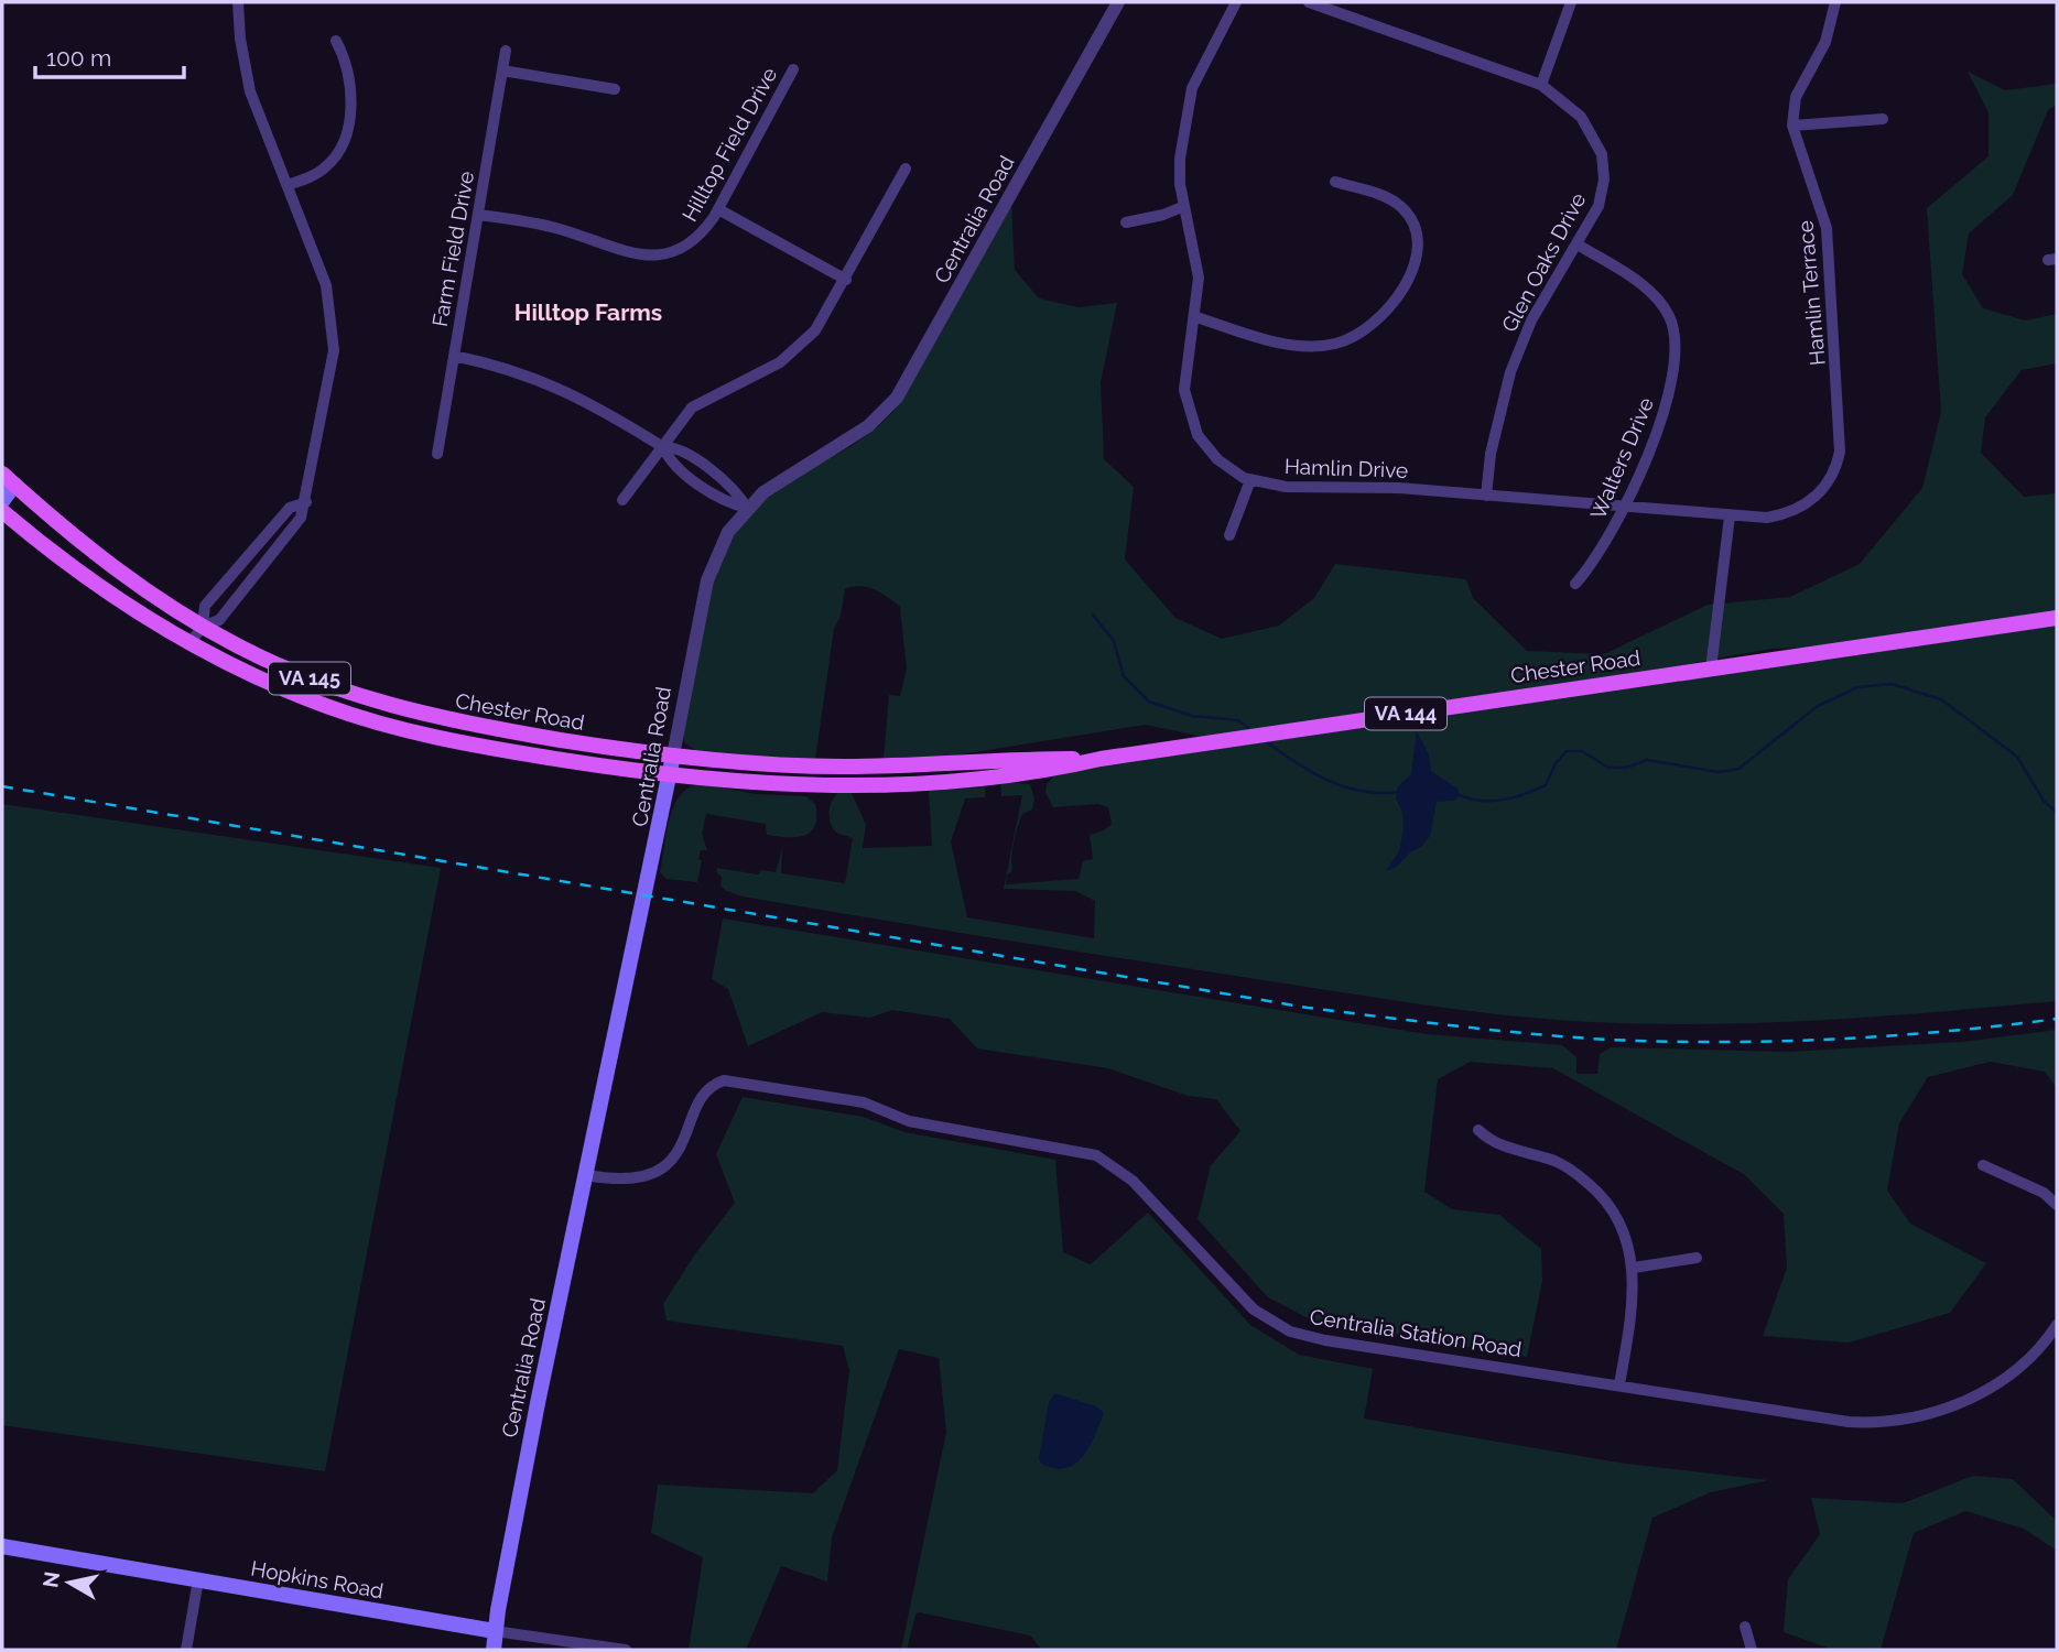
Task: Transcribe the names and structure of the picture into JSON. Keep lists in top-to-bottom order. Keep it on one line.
{"streets":{"main road":["Centralia Road","Chester Road","VA 145","VA 144","Hopkins Road"],"street":["Hilltop Field Drive","Farm Field Drive","Glen Oaks Drive","Hamlin Terrace","Walters Drive","Hamlin Drive","Centralia Station Road"]},"crossings":[["Hilltop Field Drive","Farm Field Drive"],["Centralia Road","Chester Road"],["Centralia Road","Centralia Station Road"],["Centralia Road","Hopkins Road"],["Glen Oaks Drive","Walters Drive"],["Glen Oaks Drive","Hamlin Drive"],["Hamlin Terrace","Hamlin Drive"],["Walters Drive","Hamlin Drive"]],"districts":["Hilltop Farms"],"scale_bar":"100 m","north":"left"}
